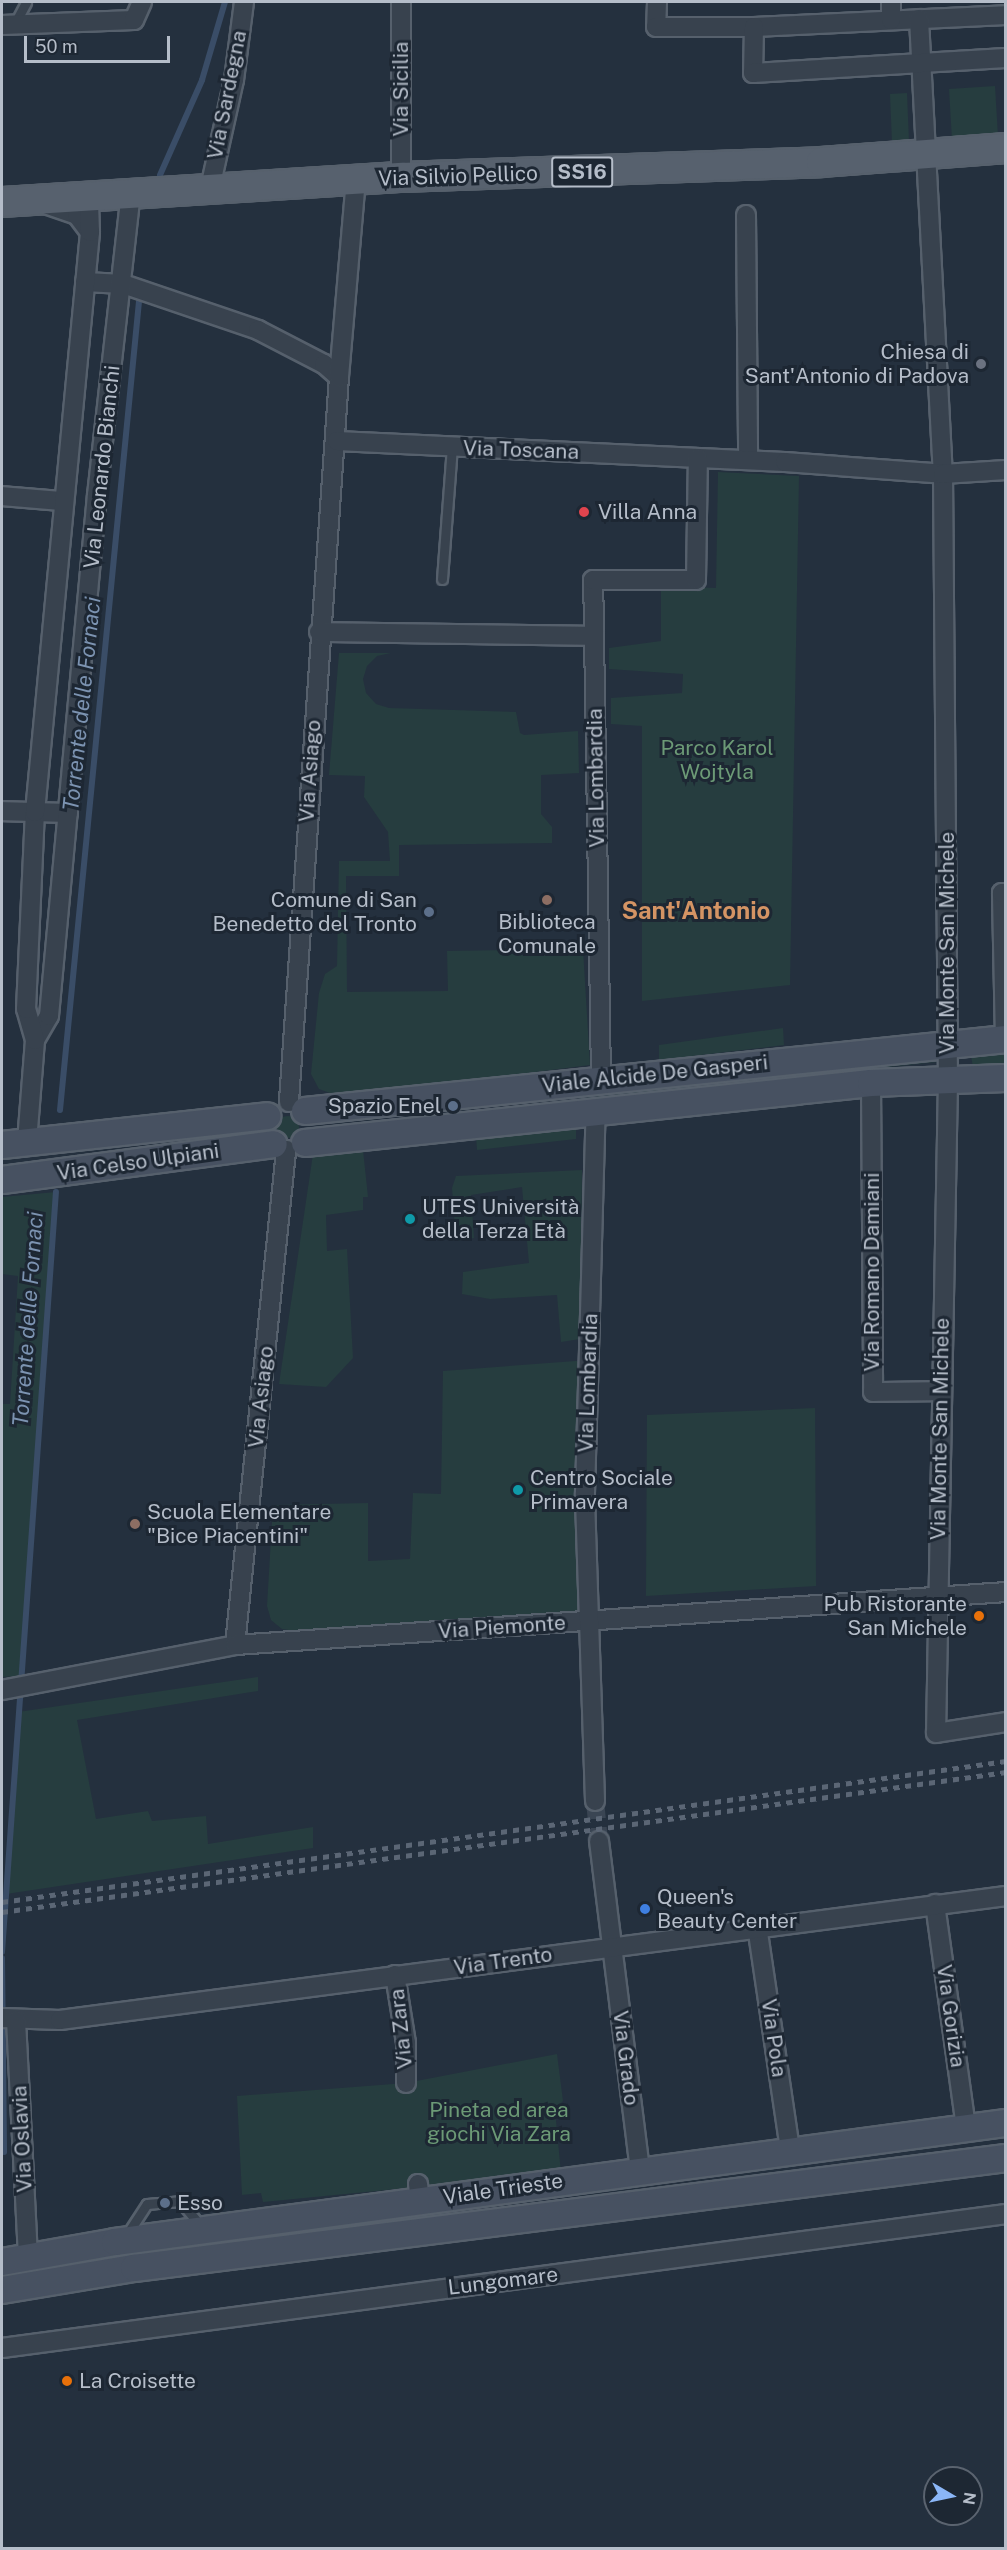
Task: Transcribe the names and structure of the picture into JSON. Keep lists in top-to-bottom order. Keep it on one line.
{"streets":{"main road":["SS16","Via Silvio Pellico"],"street":["Via Sicilia","Via Sardegna","Via Toscana","Via Leonardo Bianchi","Via Asiago","Via Lombardia","Via Monte San Michele","Viale Alcide De Gasperi","Via Celso Ulpiani","Via Romano Damiani","Via Piemonte","Via Trento","Via Gorizia","Via Zara","Via Pola","Via Grado","Via Oslavia","Viale Trieste","Lungomare"]},"crossings":[["Via Sicilia","Via Silvio Pellico"],["Via Sardegna","Via Silvio Pellico"],["SS16","Via Silvio Pellico"],["SS16","Via Leonardo Bianchi"],["Via Silvio Pellico","Via Leonardo Bianchi"],["Via Silvio Pellico","Via Monte San Michele"],["Via Toscana","Via Asiago"],["Via Toscana","Via Lombardia"],["Via Toscana","Via Monte San Michele"],["Via Leonardo Bianchi","Via Celso Ulpiani"],["Via Asiago","Viale Alcide De Gasperi"],["Via Asiago","Via Celso Ulpiani"],["Via Asiago","Via Piemonte"],["Via Lombardia","Viale Alcide De Gasperi"],["Via Lombardia","Via Piemonte"],["Via Monte San Michele","Viale Alcide De Gasperi"],["Via Monte San Michele","Via Romano Damiani"],["Via Monte San Michele","Via Piemonte"],["Viale Alcide De Gasperi","Via Celso Ulpiani"],["Viale Alcide De Gasperi","Via Romano Damiani"],["Via Trento","Via Gorizia"],["Via Trento","Via Zara"],["Via Trento","Via Pola"],["Via Trento","Via Grado"],["Via Trento","Via Oslavia"],["Via Gorizia","Viale Trieste"],["Via Pola","Viale Trieste"],["Via Grado","Viale Trieste"],["Via Oslavia","Viale Trieste"]],"districts":["Sant'Antonio"],"water":["Torrente delle Fornaci"],"parks":["Parco Karol Wojtyla","Pineta ed area giochi Via Zara"],"places":["Chiesa di Sant'Antonio di Padova","Villa Anna","Biblioteca Comunale","Comune di San Benedetto del Tronto","Spazio Enel","UTES Università della Terza Età","Centro Sociale Primavera","Scuola Elementare \"Bice Piacentini\"","Pub Ristorante San Michele","Queen's Beauty Center","Esso","La Croisette"],"scale_bar":"50 m","north":"right"}
